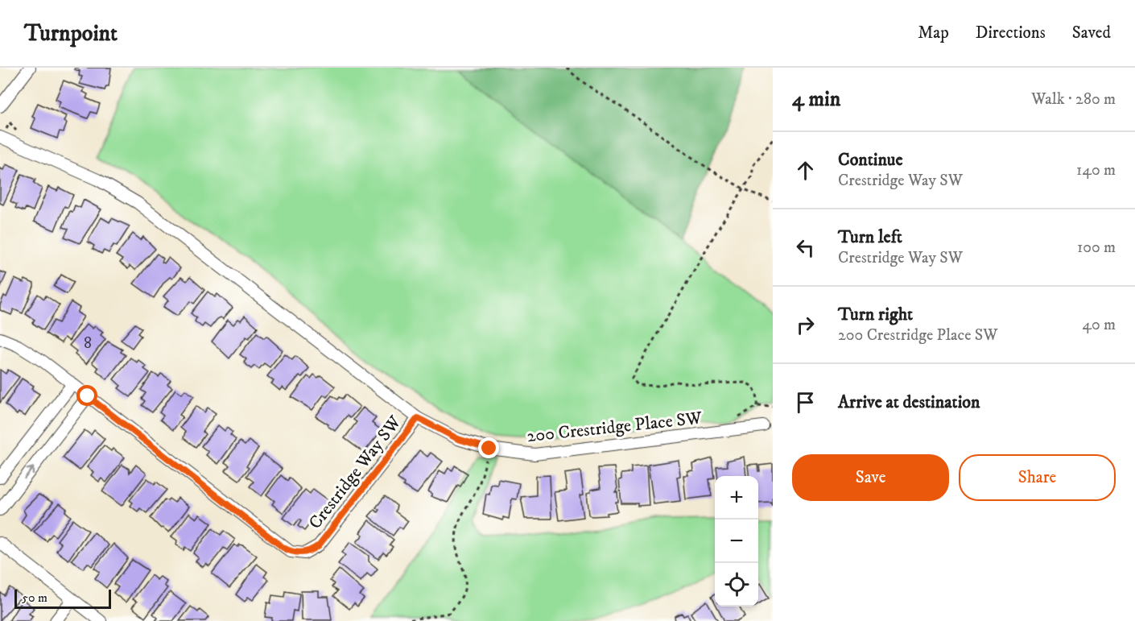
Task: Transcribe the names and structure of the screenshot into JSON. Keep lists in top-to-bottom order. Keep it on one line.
{"streets":{"street":["200 Crestridge Place SW","Crestridge Way SW"]},"crossings":[["200 Crestridge Place SW","Crestridge Way SW"]],"house_numbers":["8"],"scale_bar":"50 m","page":{"header":"Turnpoint","nav":["Map","Directions","Saved"],"heading":["4 min","Walk · 280 m"],"list":[["Continue","Crestridge Way SW","140 m"],["Turn left","Crestridge Way SW","100 m"],["Turn right","200 Crestridge Place SW","40 m"],"Arrive at destination"],"buttons":["Save","Share"],"map_buttons":["+","−"],"scale":"50 m"}}
